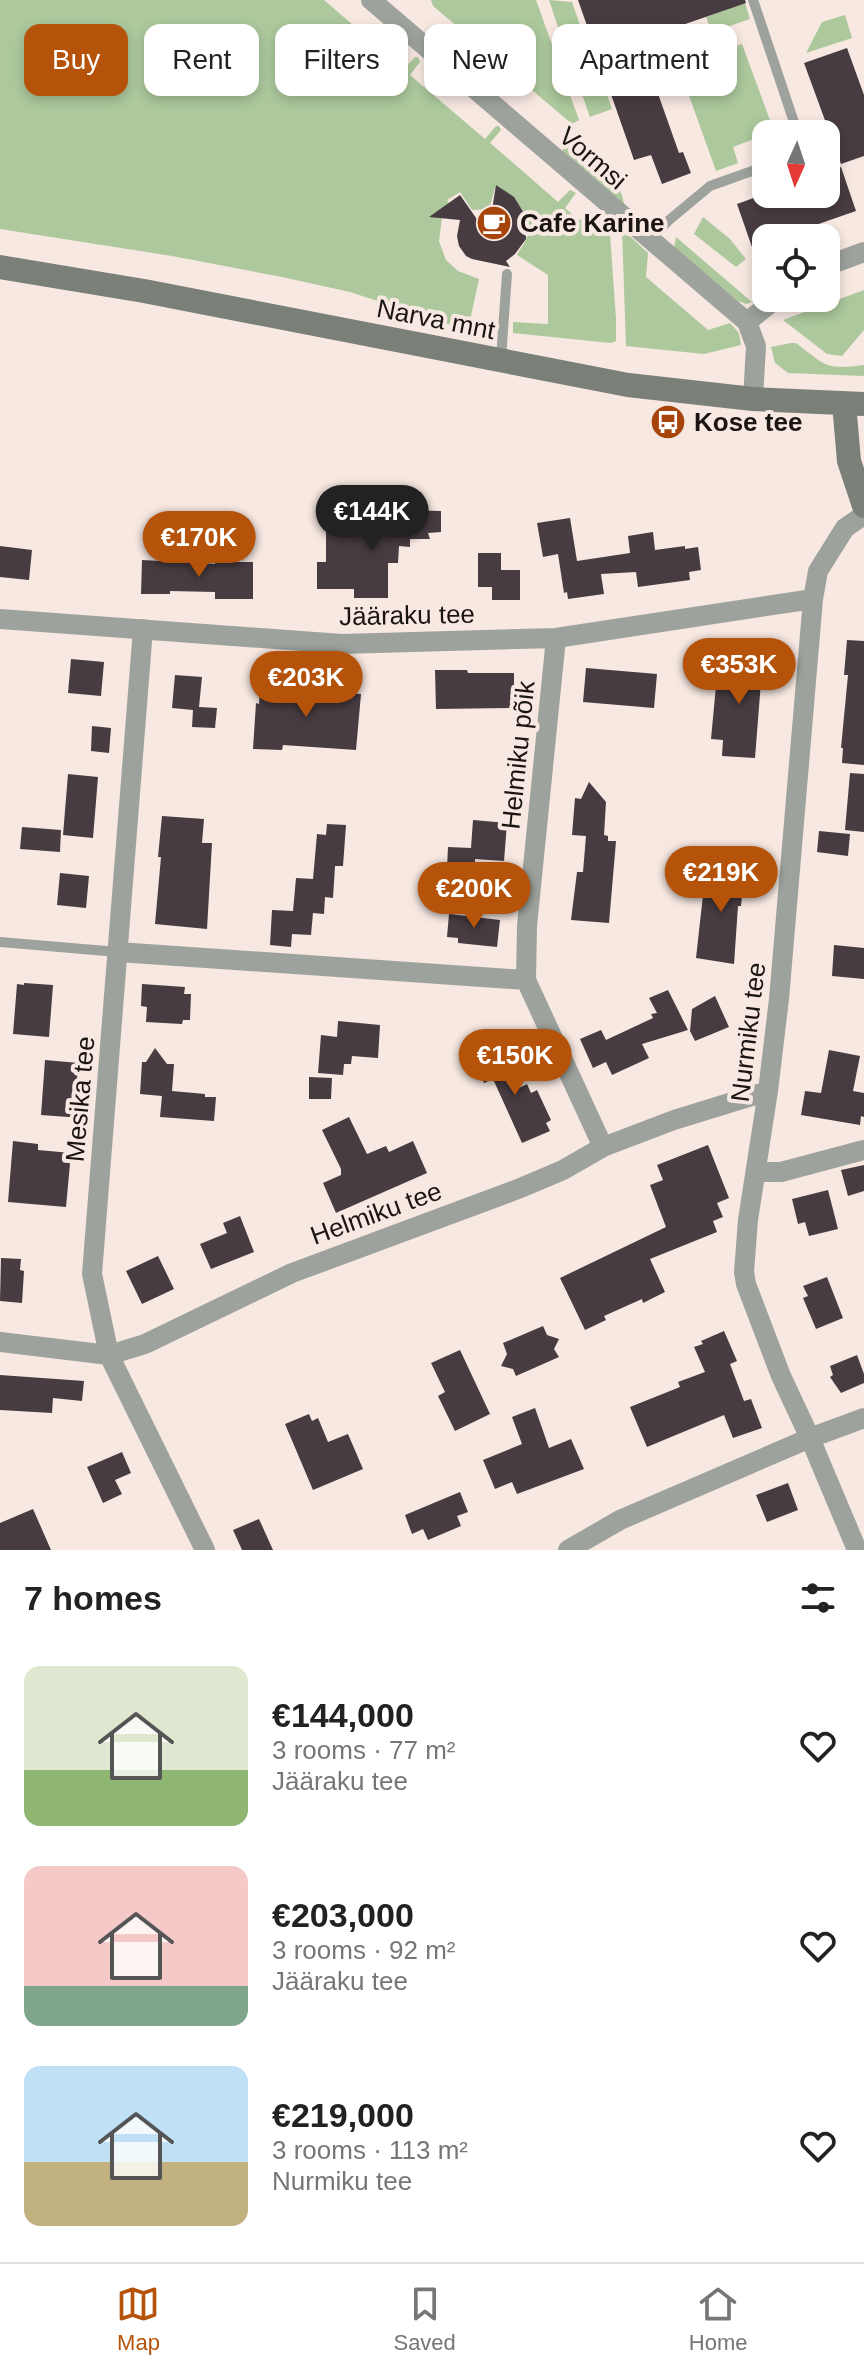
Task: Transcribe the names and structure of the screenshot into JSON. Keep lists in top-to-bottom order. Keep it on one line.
{"streets":{"main road":["Narva mnt"],"street":["Vormsi","Jääraku tee","Helmiku põik","Nurmiku tee","Mesika tee","Helmiku tee"]},"crossings":[["Jääraku tee","Helmiku põik"],["Jääraku tee","Nurmiku tee"],["Jääraku tee","Mesika tee"],["Helmiku põik","Helmiku tee"],["Nurmiku tee","Helmiku tee"],["Mesika tee","Helmiku tee"]],"places":{"cafe":["Cafe Karine"],"bus stop":["Kose tee"]},"north":"bottom","page":{"chip":["Buy","Rent","Filters","New","Apartment"],"price":["€144K","€170K","€353K","€203K","€219K","€200K","€150K"],"heading":"7 homes","list":[{"name":"€144,000","note":"3 rooms · 77 m² · Jääraku tee"},{"name":"€203,000","note":"3 rooms · 92 m² · Jääraku tee"},{"name":"€219,000","note":"3 rooms · 113 m² · Nurmiku tee"}],"tabs":["Map","Saved","Home"]}}
